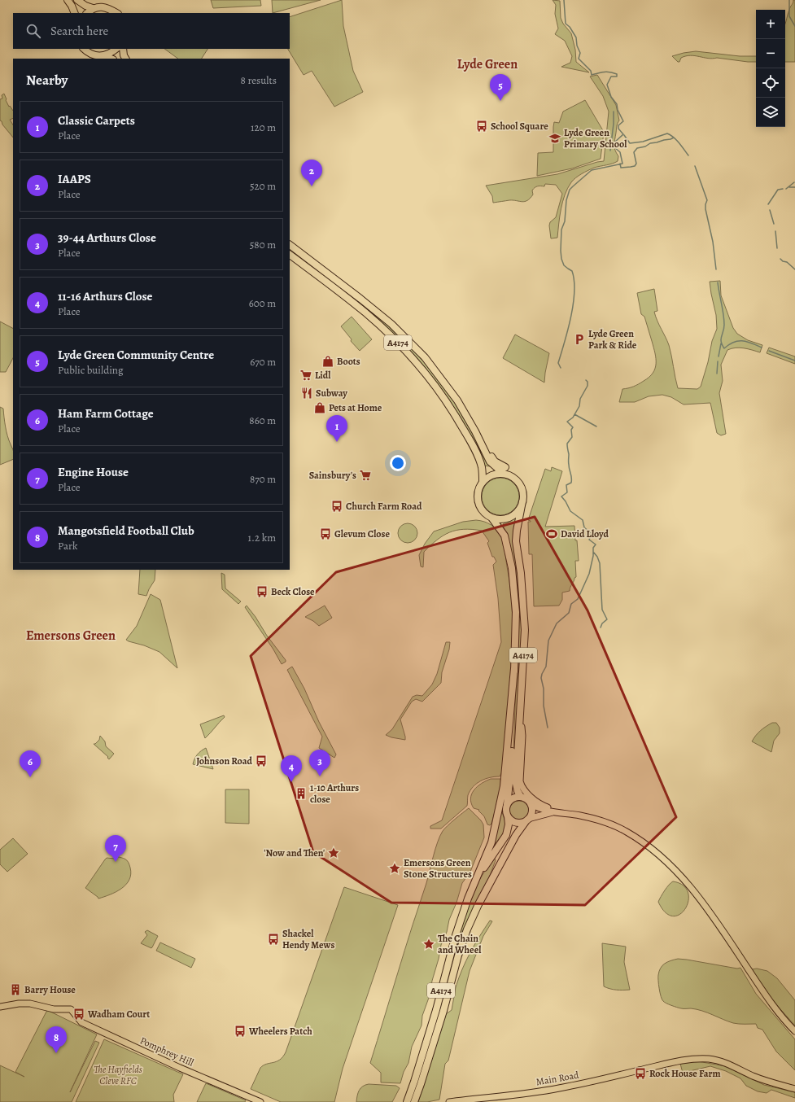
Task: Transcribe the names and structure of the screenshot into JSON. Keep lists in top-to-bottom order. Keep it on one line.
{"streets":{"highway":["A4174"],"main road":["Pomphrey Hill","Main Road"]},"districts":["Lyde Green","Emersons Green"],"parks":["The Hayfields Cleve RFC"],"places":{"bus stop":["School Square","Church Farm Road","Glevum Close","Beck Close","Johnson Road","Shackel Hendy Mews","Wadham Court","Wheelers Patch","Rock House Farm"],"school or university":["Lyde Green Primary School"],"parking":["Lyde Green Park & Ride"],"shop":["Boots","Pets at Home"],"supermarket":["Lidl","Sainsbury's"],"restaurant":["Subway"],"sports":["David Lloyd"],"building":["1-10 Arthurs close","Barry House"],"place":["'Now and Then'","Emersons Green Stone Structures","The Chain and Wheel"]},"page":{"map_buttons":["+","−"],"search":"Search here","heading":["Nearby","8 results"],"pins":["5","2","1","3","6","4","7","8"],"list":[{"mark":"1","name":"Classic Carpets","note":"Place","value":"120 m"},{"mark":"2","name":"IAAPS","note":"Place","value":"520 m"},{"mark":"3","name":"39-44 Arthurs Close","note":"Place","value":"580 m"},{"mark":"4","name":"11-16 Arthurs Close","note":"Place","value":"600 m"},{"mark":"5","name":"Lyde Green Community Centre","note":"Public building","value":"670 m"},{"mark":"6","name":"Ham Farm Cottage","note":"Place","value":"860 m"},{"mark":"7","name":"Engine House","note":"Place","value":"870 m"},{"mark":"8","name":"Mangotsfield Football Club","note":"Park","value":"1.2 km"}]}}
